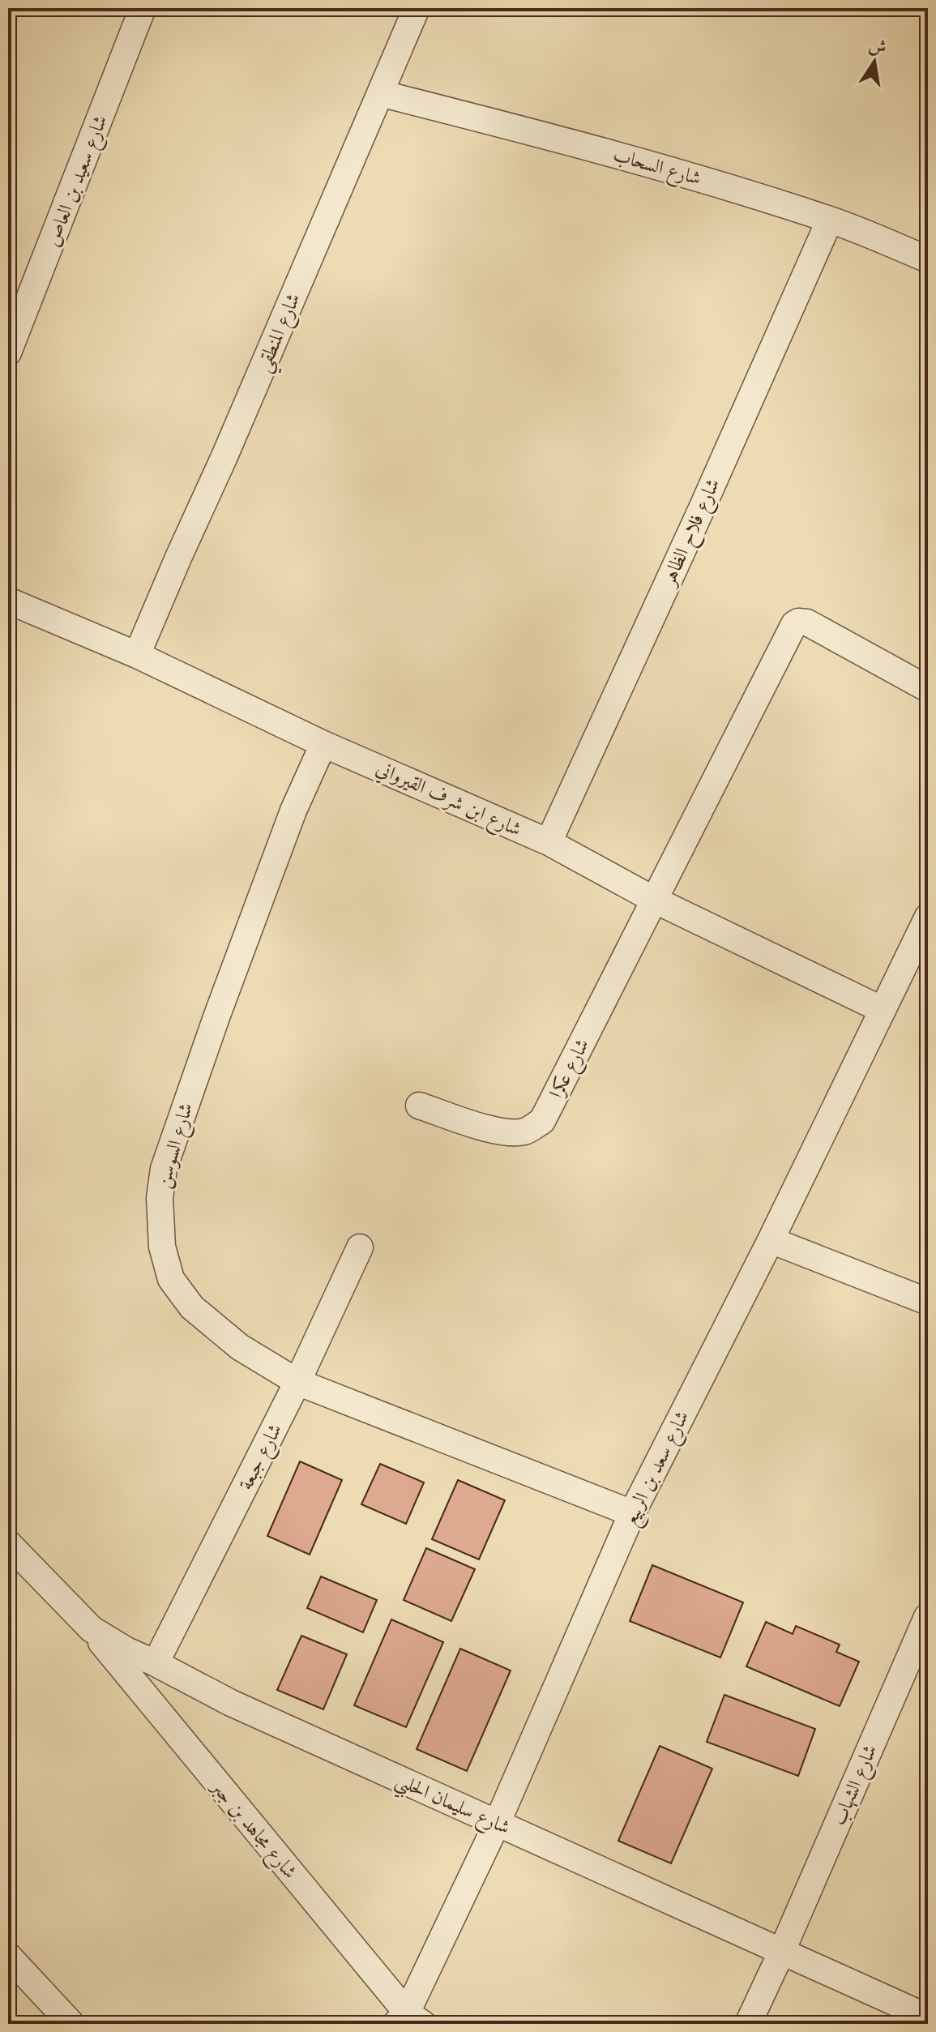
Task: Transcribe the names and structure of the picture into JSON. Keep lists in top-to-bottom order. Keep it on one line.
{"streets":{"street":["شارع السحاب","شارع سعيد بن العاص","شارع المنطقي","شارع فلاح الظاهر","شارع ابن شرف القيرواني","شارع عكرا","شارع السوسن","شارع جبعة","شارع سعد بن الربيع","شارع الشهاب","شارع سليمان الحلبي","شارع مجاهد بن جبر"]},"crossings":[["شارع السحاب","شارع المنطقي"],["شارع السحاب","شارع فلاح الظاهر"],["شارع المنطقي","شارع ابن شرف القيرواني"],["شارع فلاح الظاهر","شارع ابن شرف القيرواني"],["شارع ابن شرف القيرواني","شارع عكرا"],["شارع ابن شرف القيرواني","شارع السوسن"],["شارع ابن شرف القيرواني","شارع سعد بن الربيع"],["شارع السوسن","شارع جبعة"],["شارع السوسن","شارع سعد بن الربيع"],["شارع جبعة","شارع سليمان الحلبي"],["شارع سعد بن الربيع","شارع سليمان الحلبي"],["شارع سعد بن الربيع","شارع مجاهد بن جبر"],["شارع الشهاب","شارع سليمان الحلبي"],["شارع سليمان الحلبي","شارع مجاهد بن جبر"]],"north":"top"}
